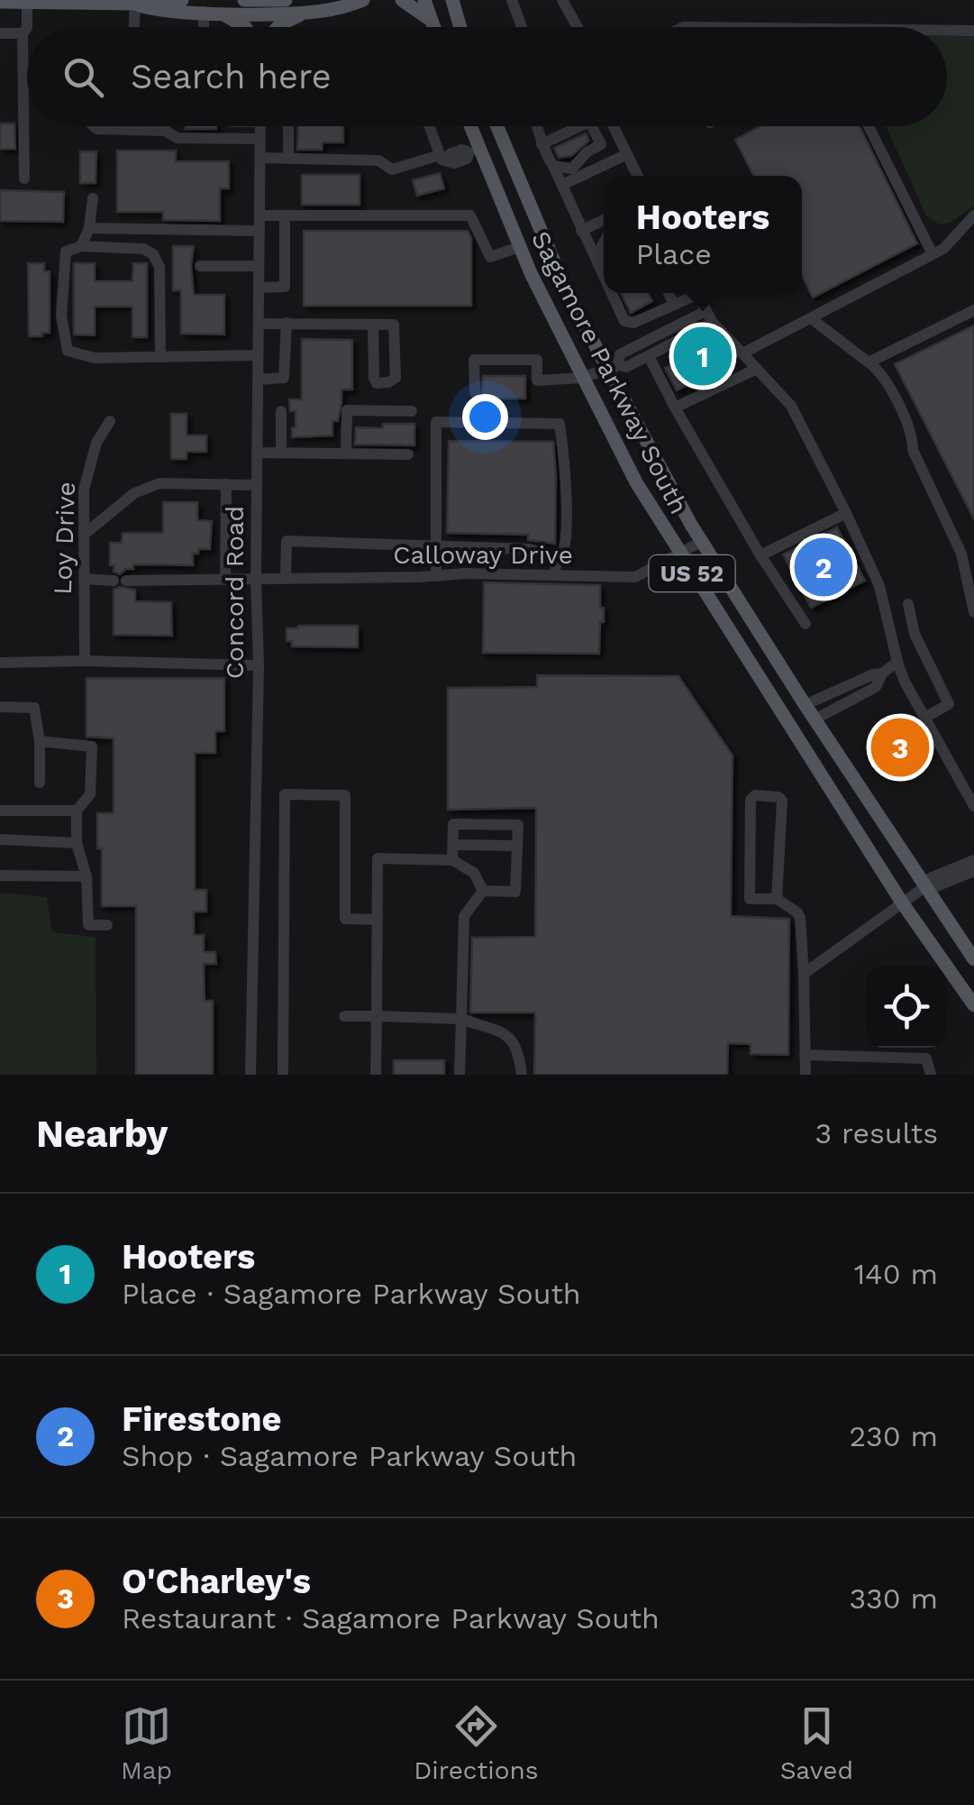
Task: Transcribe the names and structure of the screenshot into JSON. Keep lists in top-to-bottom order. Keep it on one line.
{"streets":{"main road":["Sagamore Parkway South","US 52"],"street":["Loy Drive","Calloway Drive","Concord Road"]},"crossings":[["Sagamore Parkway South","Calloway Drive"],["Loy Drive","Calloway Drive"],["Calloway Drive","Concord Road"]],"page":{"search":"Search here","popup":["Hooters","Place"],"pins":["1","2","3"],"heading":["Nearby","3 results"],"list":[{"mark":"1","name":"Hooters","note":"Place · Sagamore Parkway South","value":"140 m"},{"mark":"2","name":"Firestone","note":"Shop · Sagamore Parkway South","value":"230 m"},{"mark":"3","name":"O'Charley's","note":"Restaurant · Sagamore Parkway South","value":"330 m"}],"nav":["Map","Directions","Saved"]}}
